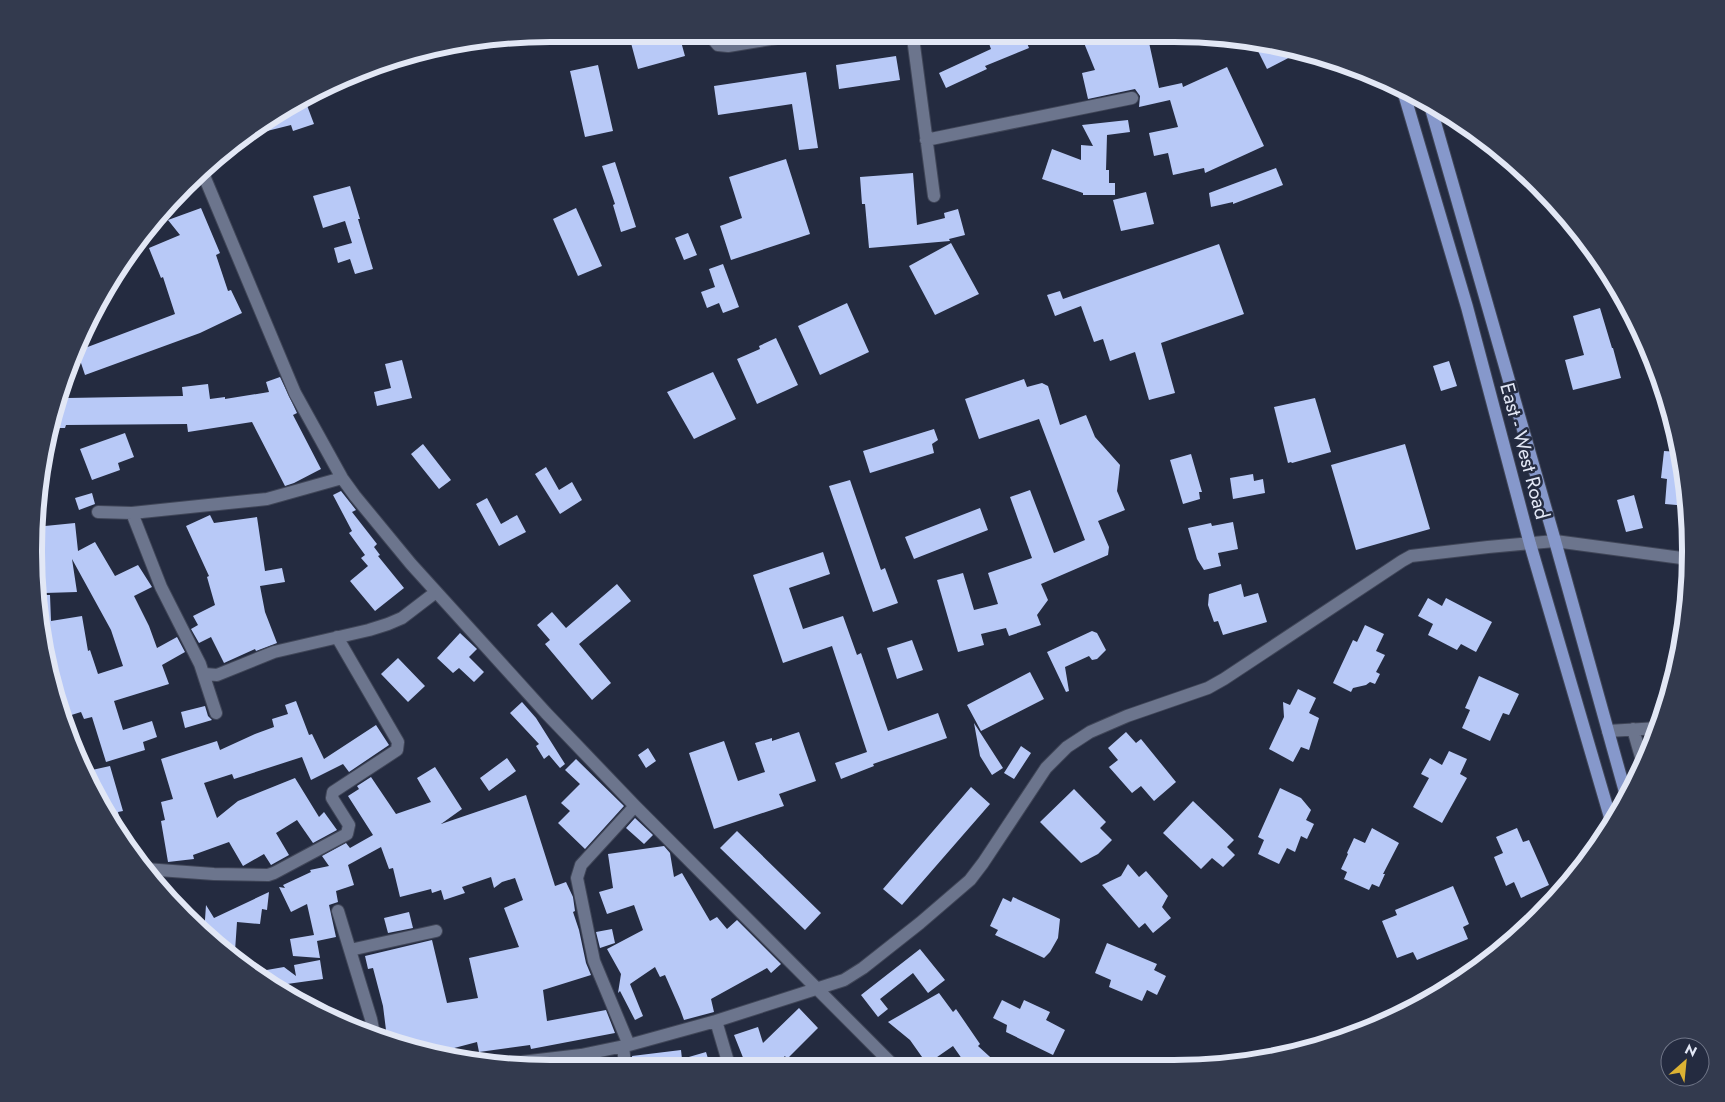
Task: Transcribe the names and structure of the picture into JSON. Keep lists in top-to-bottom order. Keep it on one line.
{"streets":{"main road":["East - West Road"]},"north":"top right"}
